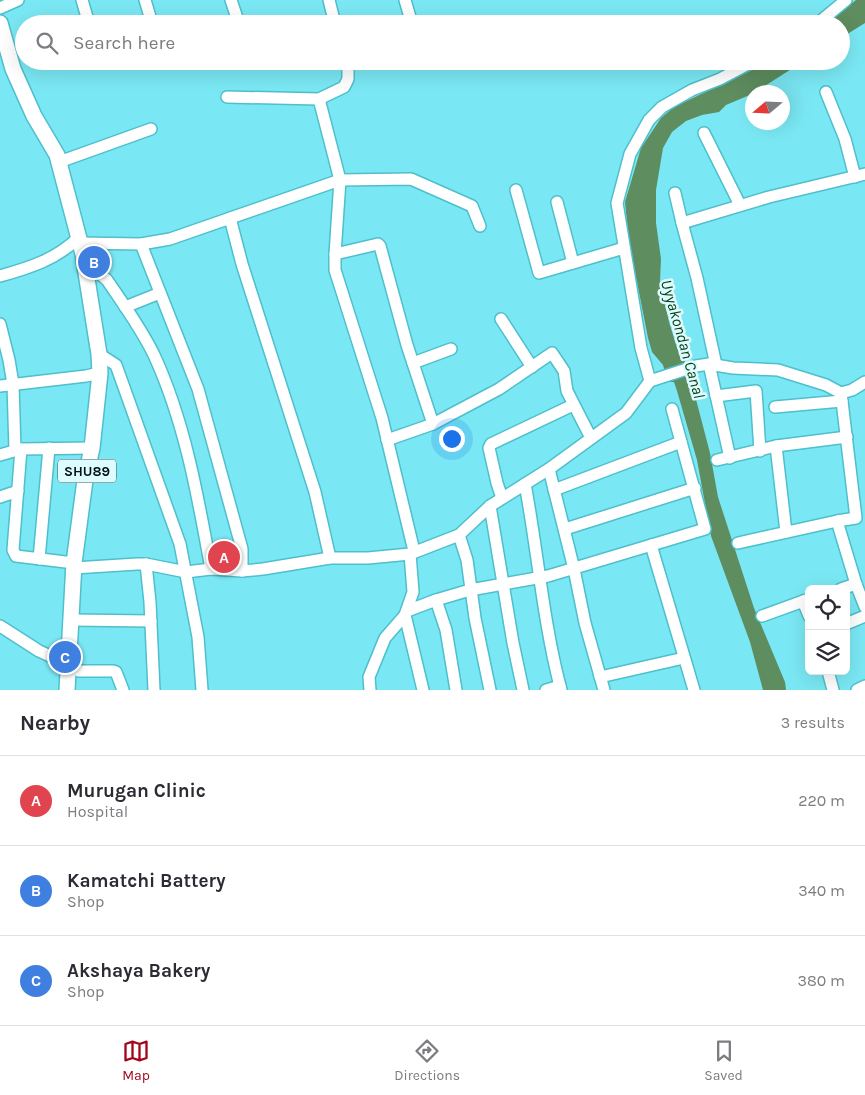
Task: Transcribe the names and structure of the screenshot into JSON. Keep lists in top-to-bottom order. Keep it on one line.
{"streets":{"main road":["SHU89"]},"water":["Uyyakondan Canal"],"north":"left","page":{"search":"Search here","pins":["B","A","C"],"heading":["Nearby","3 results"],"list":[{"mark":"A","name":"Murugan Clinic","note":"Hospital","value":"220 m"},{"mark":"B","name":"Kamatchi Battery","note":"Shop","value":"340 m"},{"mark":"C","name":"Akshaya Bakery","note":"Shop","value":"380 m"}],"nav":["Map","Directions","Saved"]}}
